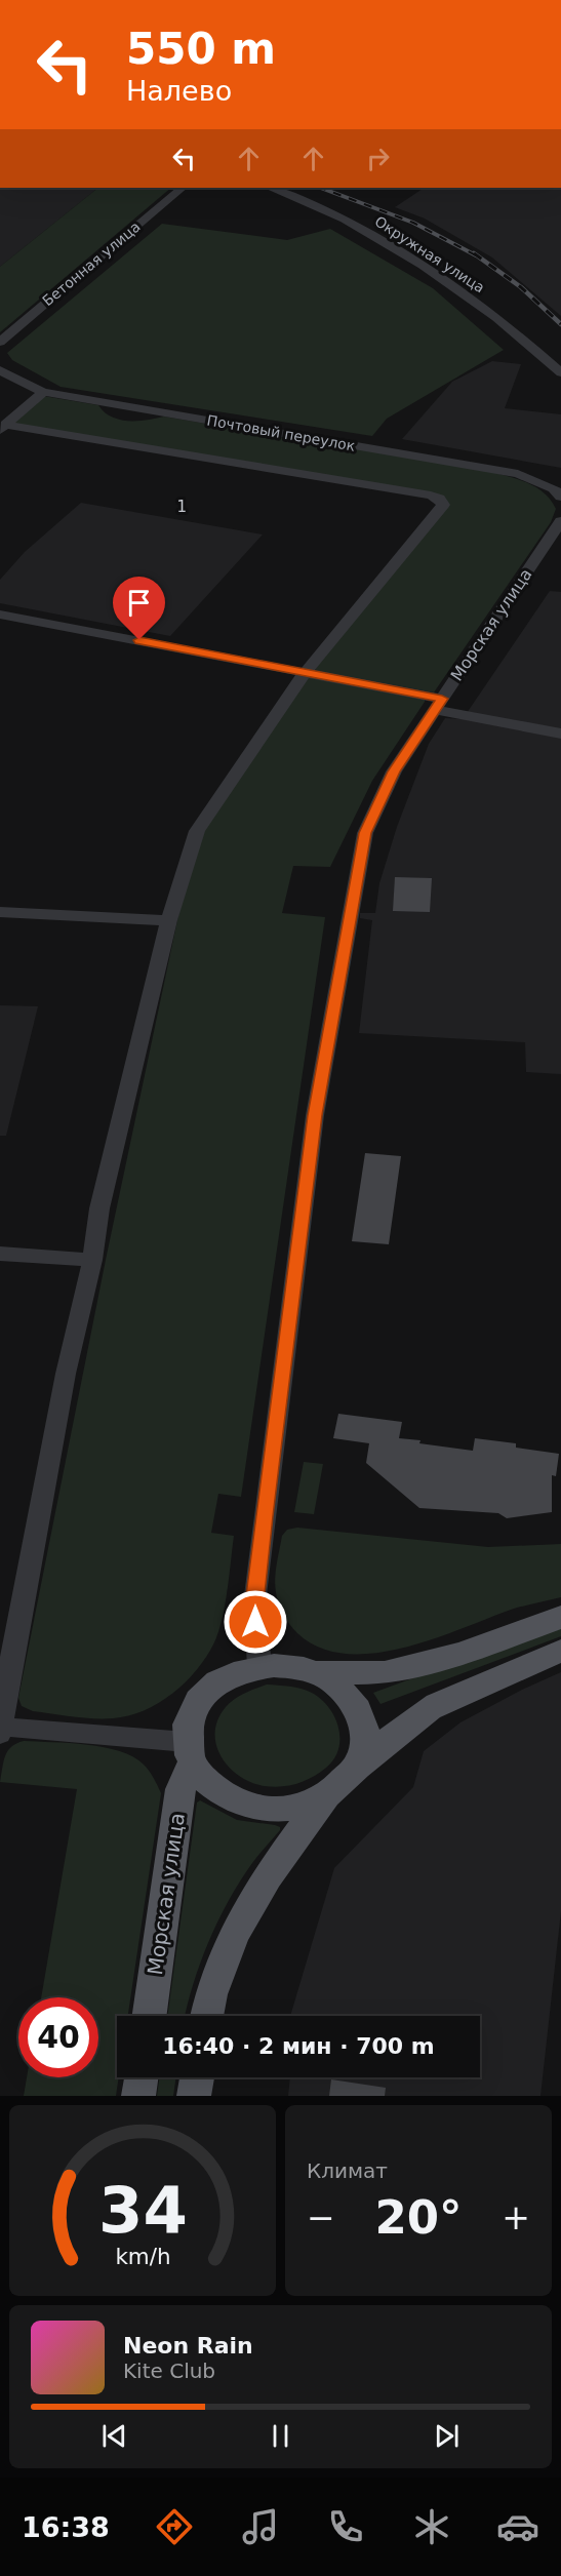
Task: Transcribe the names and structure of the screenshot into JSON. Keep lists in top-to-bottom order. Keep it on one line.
{"streets":{"main road":["Морская улица"],"street":["Окружная улица","Бетонная улица","Почтовый переулок"]},"districts":["1"],"page":{"turn":["550 m","Налево"],"limit":"40","trip":"16:40 · 2 мин · 700 m","tile":"Климат","heat":["−","20°","+"],"song":["Neon Rain","Kite Club"],"tabs":"16:38","gauge":["34","km/h"]}}
